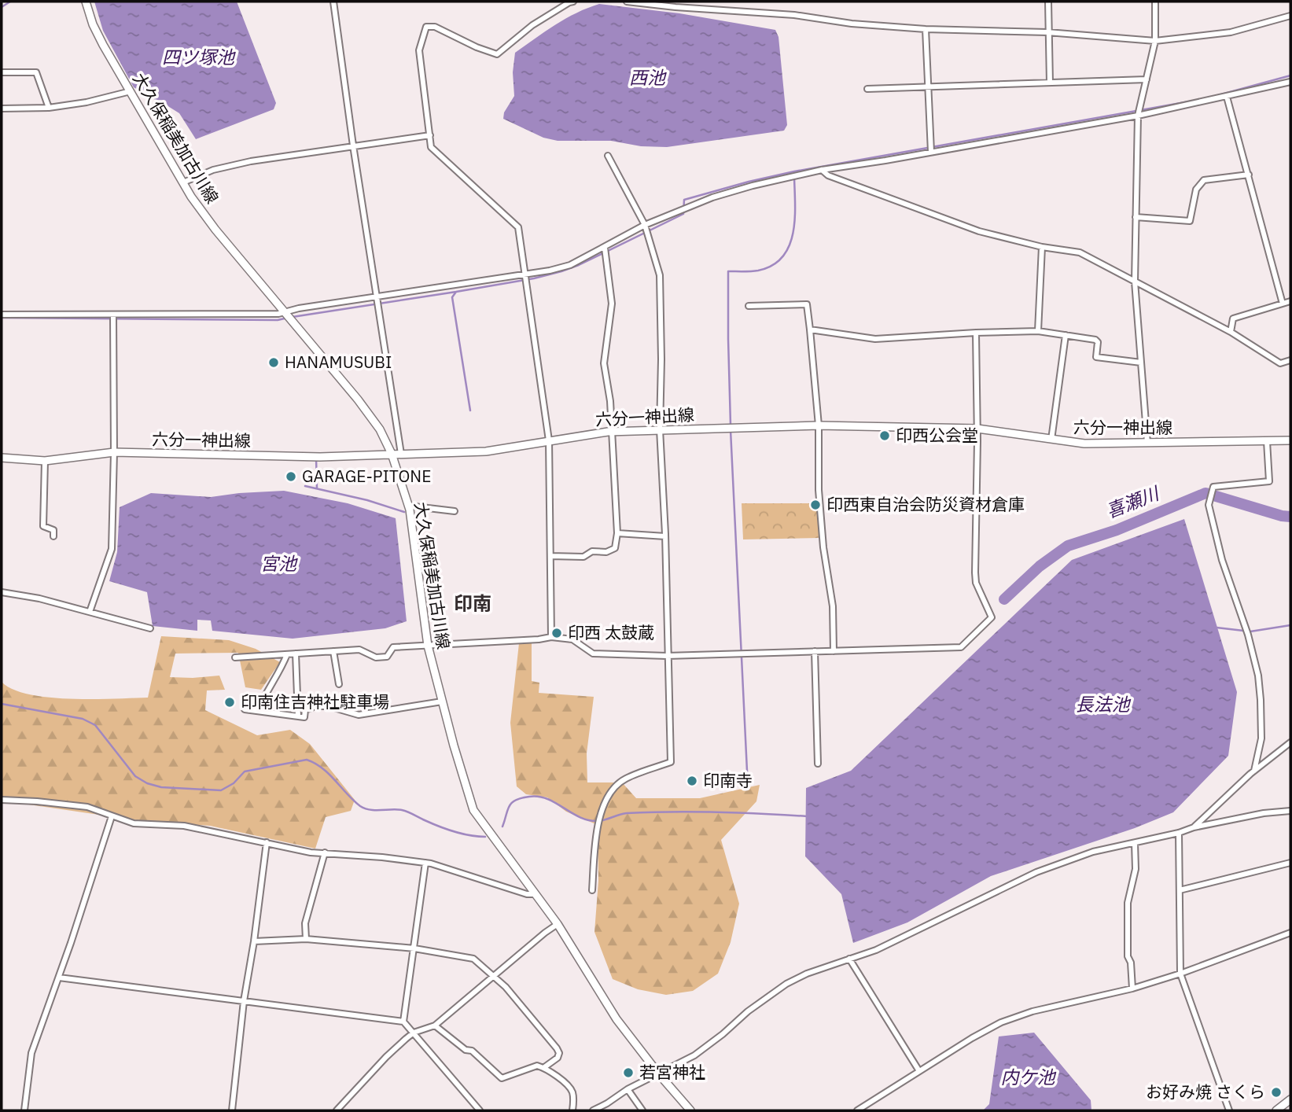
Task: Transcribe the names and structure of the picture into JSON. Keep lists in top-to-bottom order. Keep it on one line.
{"streets":{"main road":["大久保稲美加古川線","六分一神出線"]},"crossings":[["大久保稲美加古川線","六分一神出線"]],"districts":["印南"],"water":["四ツ塚池","西池","喜瀬川","宮池","長法池","内ケ池"],"places":["HANAMUSUBI","印西公会堂","GARAGE-PITONE","印西東自治会防災資材倉庫","印西 太鼓蔵","印南住吉神社駐車場","印南寺","若宮神社","お好み焼 さくら"]}
